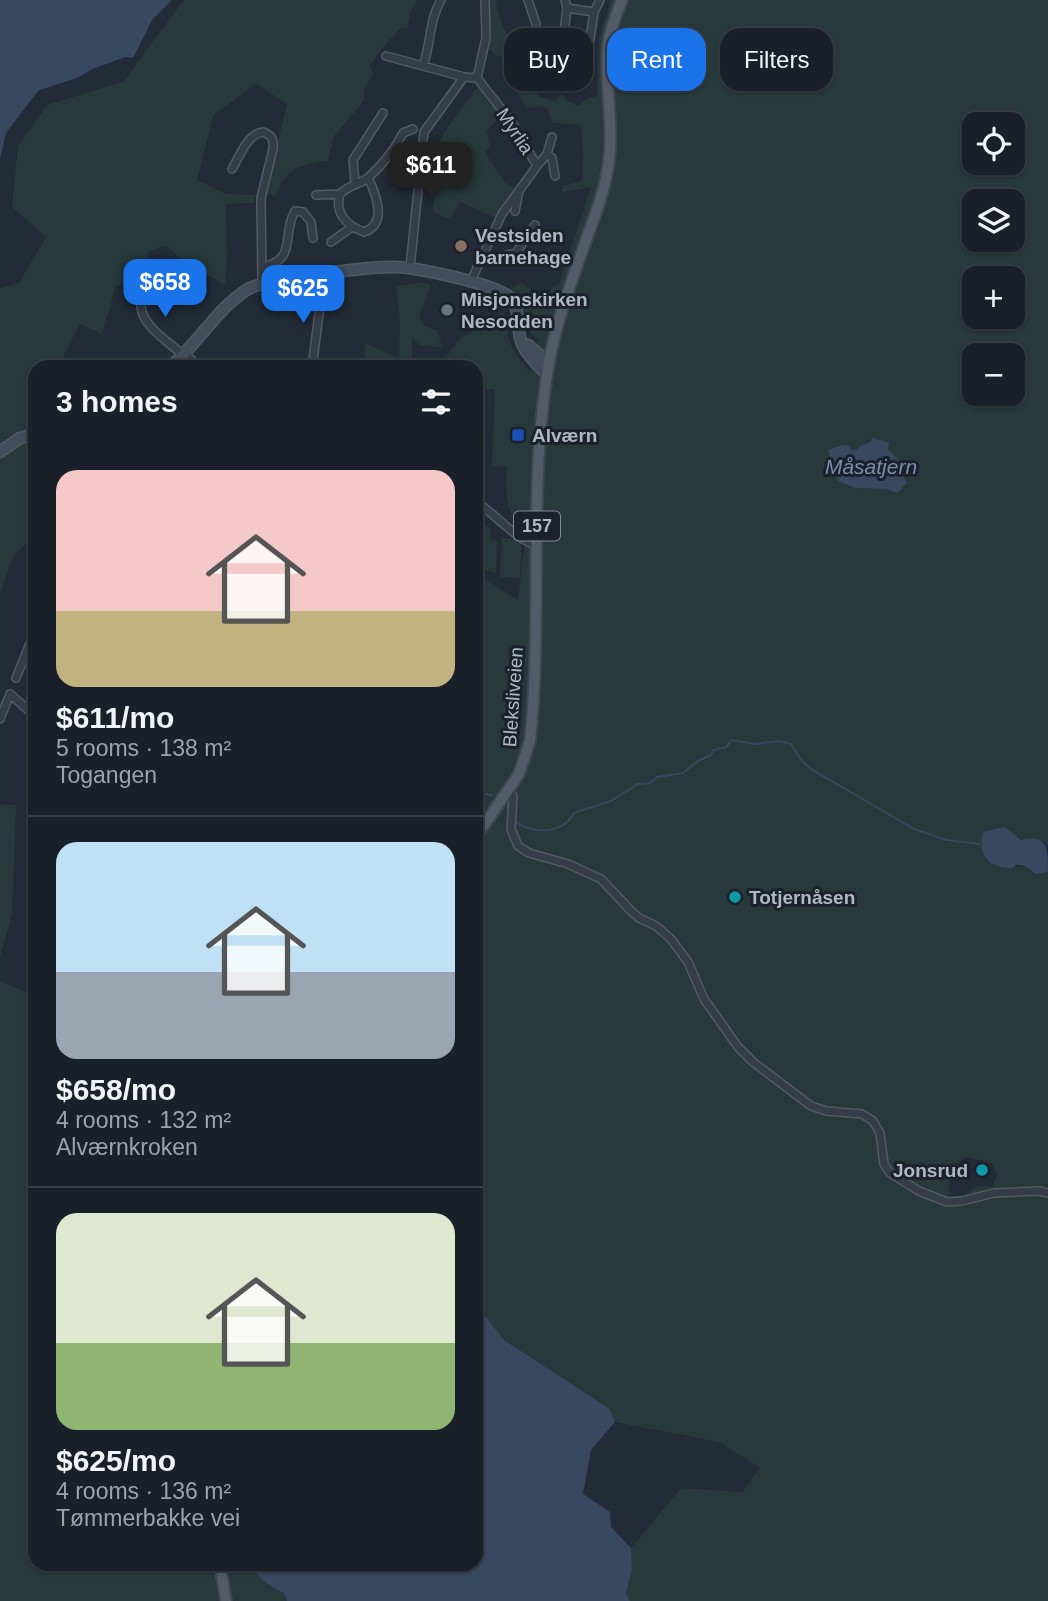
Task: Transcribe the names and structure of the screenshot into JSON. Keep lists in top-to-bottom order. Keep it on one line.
{"streets":{"main road":["157","Bleksliveien"],"street":["Myrlia"]},"crossings":[["157","Bleksliveien"]],"water":["Måsatjern"],"places":{"other":["Vestsiden barnehage","Misjonskirken Nesodden","Totjernåsen","Jonsrud"],"transit":["Alværn"]},"page":{"chip":["Buy","Rent","Filters"],"map_buttons":["+","−"],"price":["$611","$658","$625"],"heading":"3 homes","list":[{"name":"$611/mo","note":"5 rooms · 138 m² · Togangen"},{"name":"$658/mo","note":"4 rooms · 132 m² · Alværnkroken"},{"name":"$625/mo","note":"4 rooms · 136 m² · Tømmerbakke vei"}]}}
